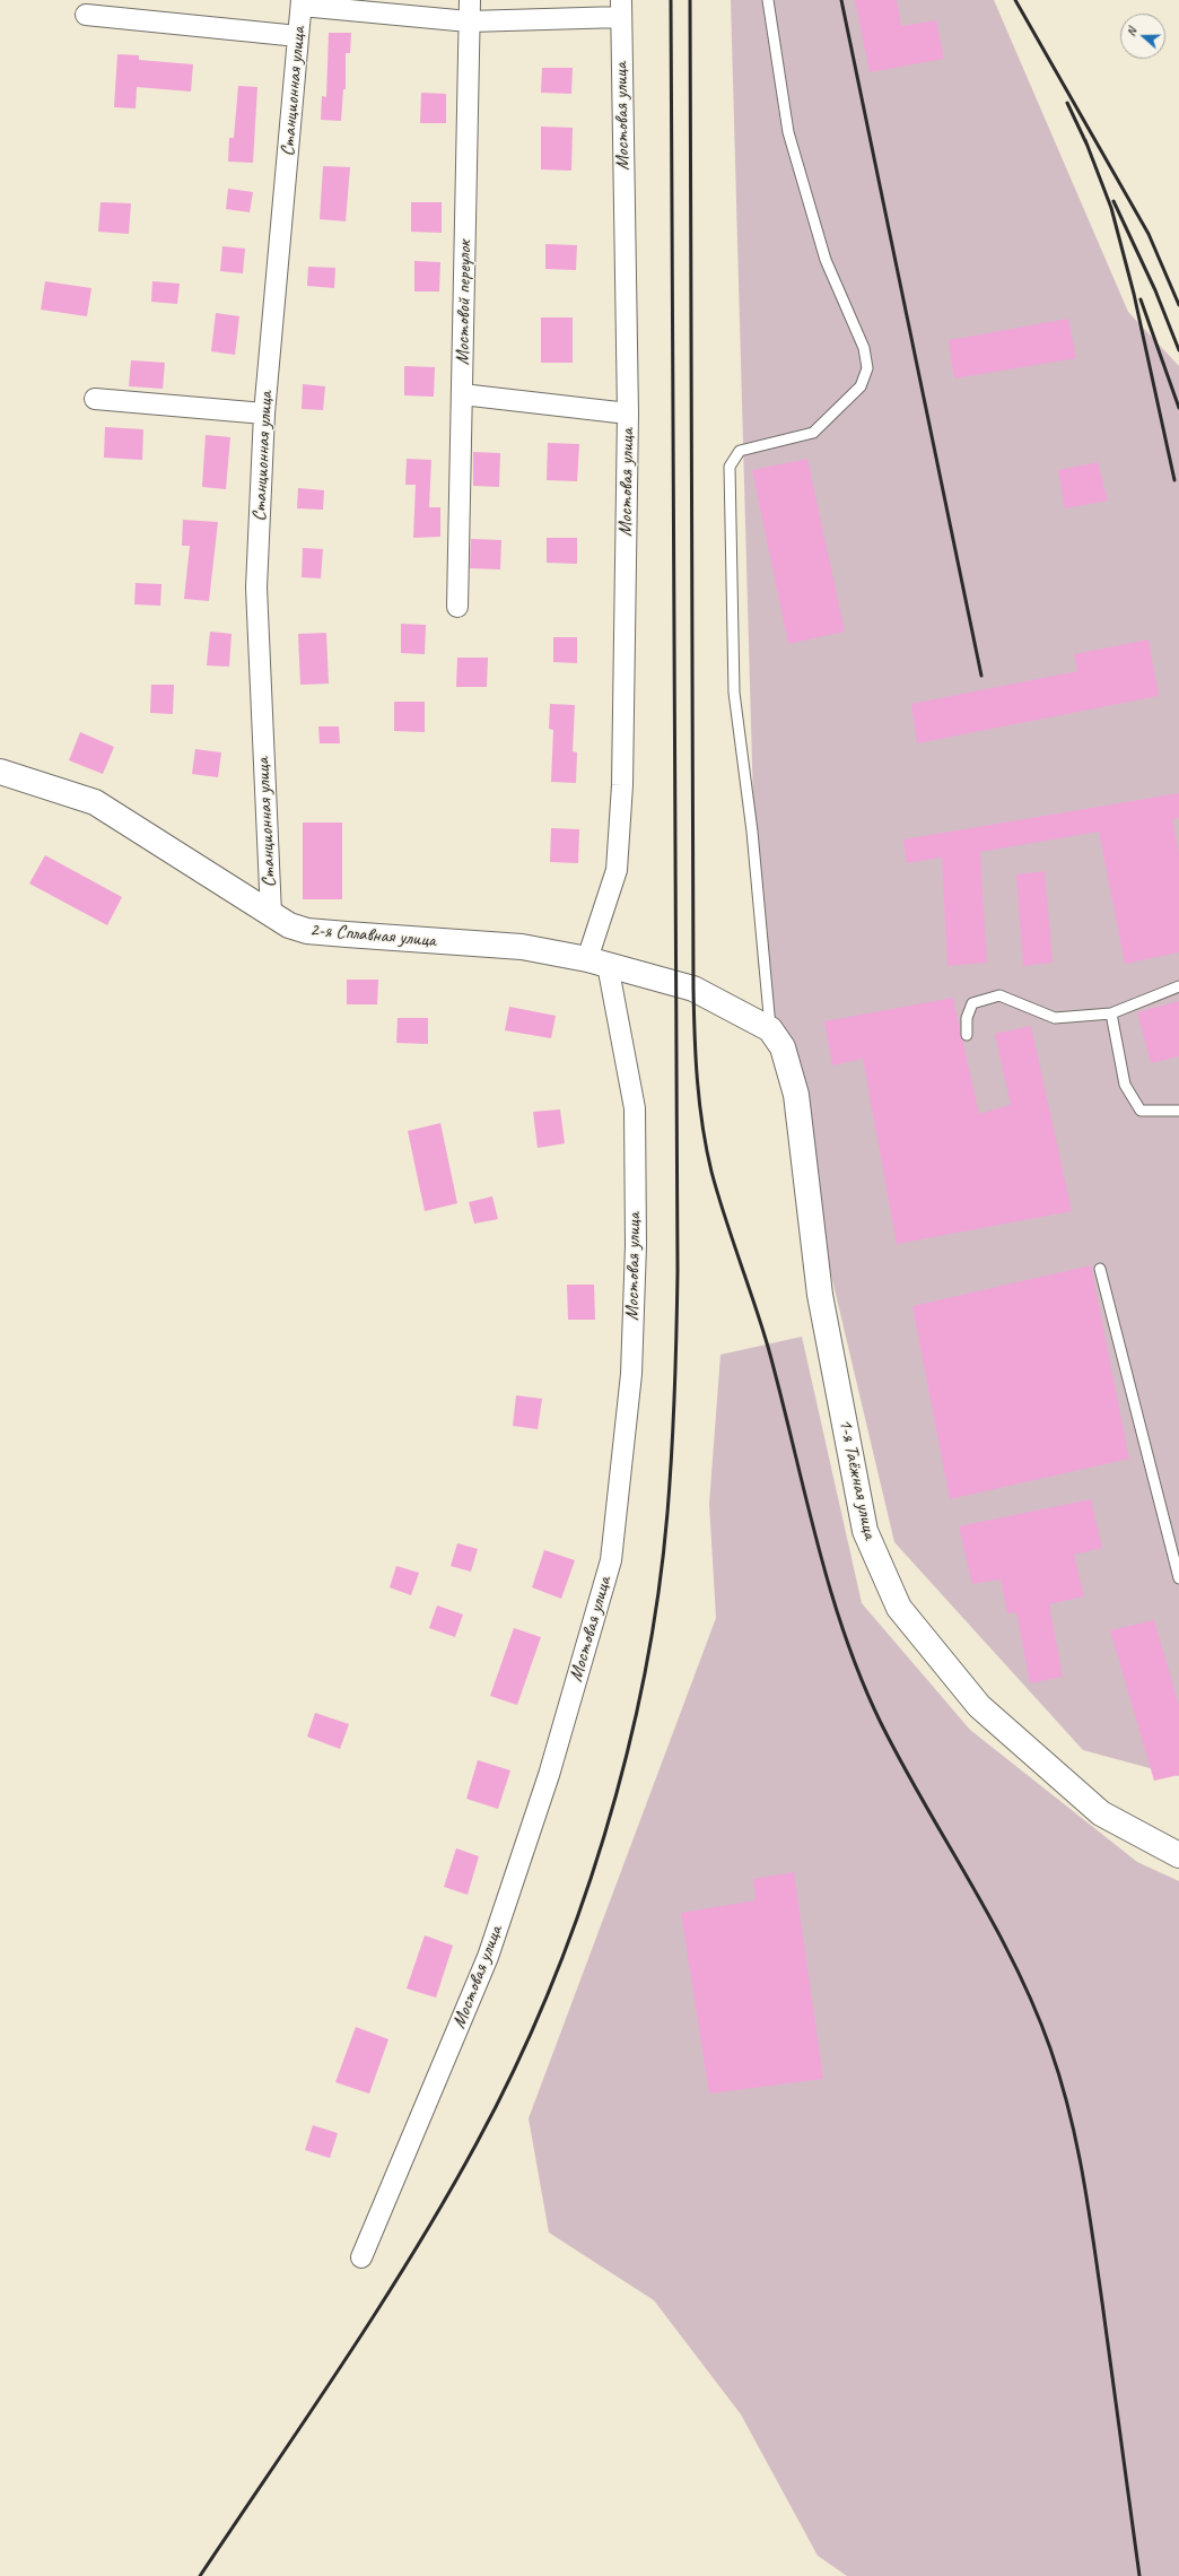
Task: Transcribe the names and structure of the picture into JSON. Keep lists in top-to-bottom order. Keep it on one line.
{"streets":{"street":["Станционная улица","Мостовая улица","Мостовой переулок","2-я Сплавная улица","1-я Таёжная улица"]},"crossings":[["Станционная улица","2-я Сплавная улица"],["Мостовая улица","2-я Сплавная улица"],["2-я Сплавная улица","1-я Таёжная улица"]],"north":"left"}
